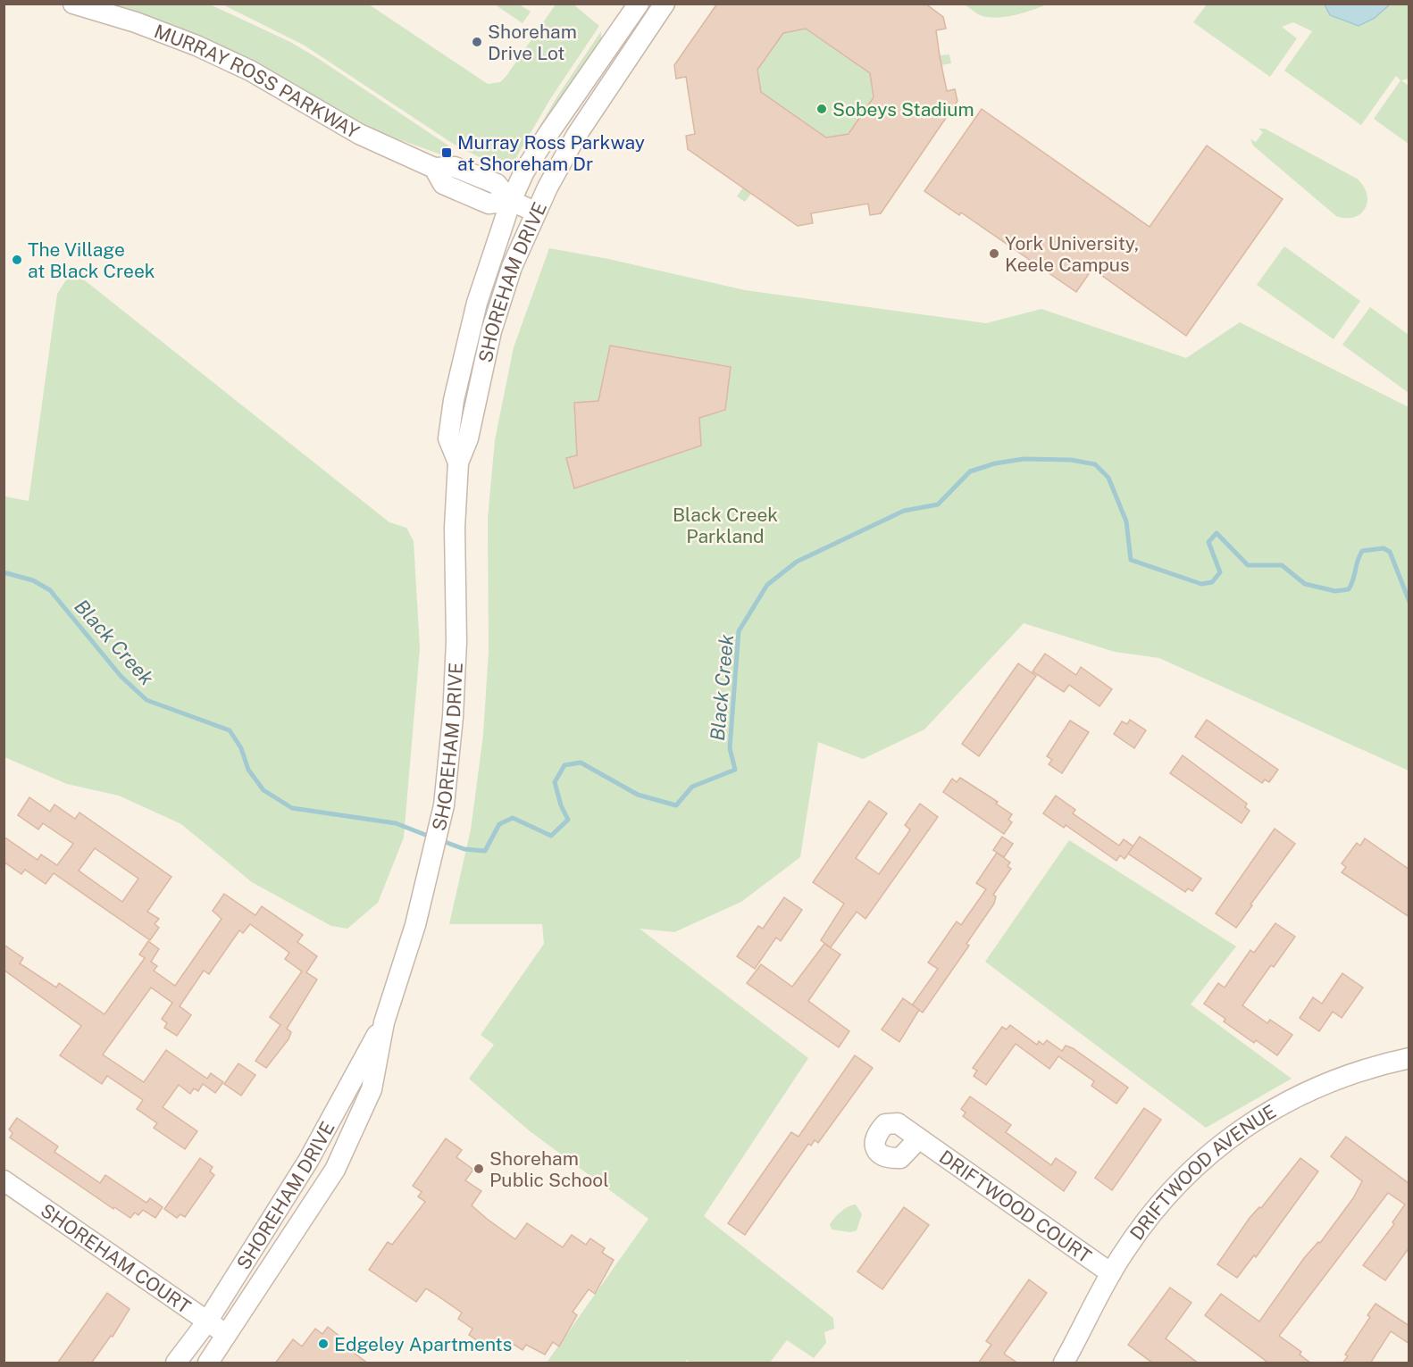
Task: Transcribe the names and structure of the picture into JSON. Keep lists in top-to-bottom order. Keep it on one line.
{"streets":{"street":["MURRAY ROSS PARKWAY","SHOREHAM DRIVE","DRIFTWOOD AVENUE","DRIFTWOOD COURT","SHOREHAM COURT"]},"crossings":[["MURRAY ROSS PARKWAY","SHOREHAM DRIVE"],["SHOREHAM DRIVE","SHOREHAM COURT"],["DRIFTWOOD AVENUE","DRIFTWOOD COURT"]],"water":["Black Creek"],"parks":["Black Creek Parkland"],"places":{"other":["Shoreham Drive Lot","Sobeys Stadium","York University, Keele Campus","The Village at Black Creek","Shoreham Public School","Edgeley Apartments"],"transit":["Murray Ross Parkway at Shoreham Dr"]}}
